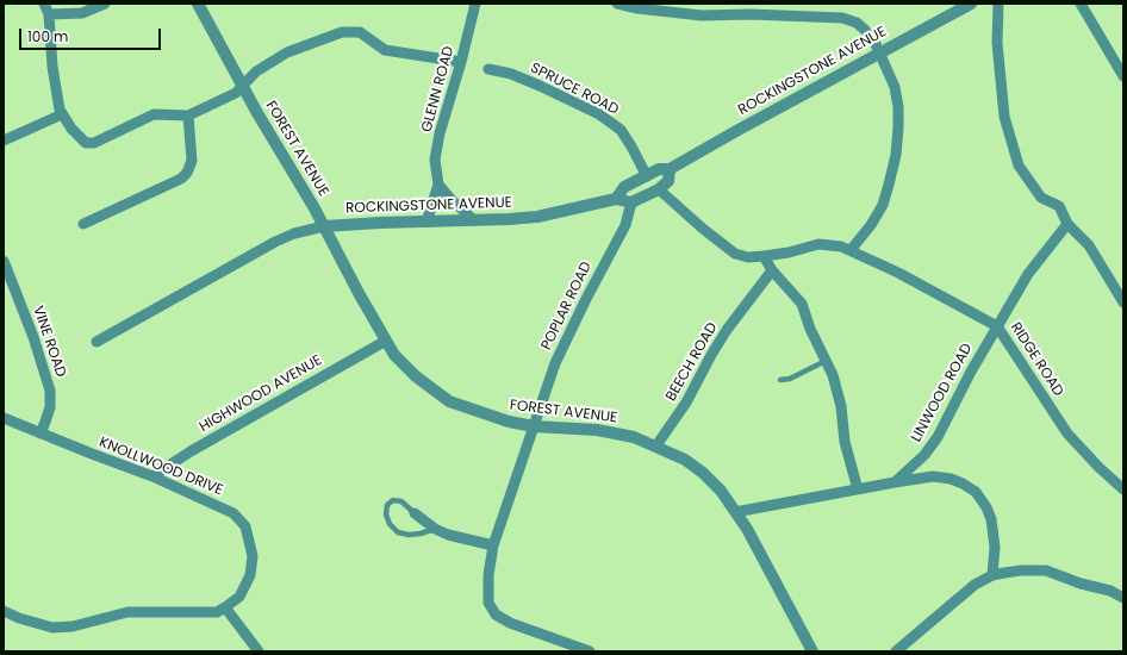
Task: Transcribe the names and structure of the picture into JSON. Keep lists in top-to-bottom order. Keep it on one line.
{"streets":{"street":["ROCKINGSTONE AVENUE","GLENN ROAD","SPRUCE ROAD","FOREST AVENUE","POPLAR ROAD","VINE ROAD","RIDGE ROAD","BEECH ROAD","LINWOOD ROAD","HIGHWOOD AVENUE","KNOLLWOOD DRIVE"]},"crossings":[["ROCKINGSTONE AVENUE","GLENN ROAD"],["ROCKINGSTONE AVENUE","SPRUCE ROAD"],["ROCKINGSTONE AVENUE","FOREST AVENUE"],["ROCKINGSTONE AVENUE","POPLAR ROAD"],["FOREST AVENUE","POPLAR ROAD"],["FOREST AVENUE","BEECH ROAD"],["FOREST AVENUE","HIGHWOOD AVENUE"],["VINE ROAD","KNOLLWOOD DRIVE"],["RIDGE ROAD","LINWOOD ROAD"],["HIGHWOOD AVENUE","KNOLLWOOD DRIVE"]],"scale_bar":"100 m"}
